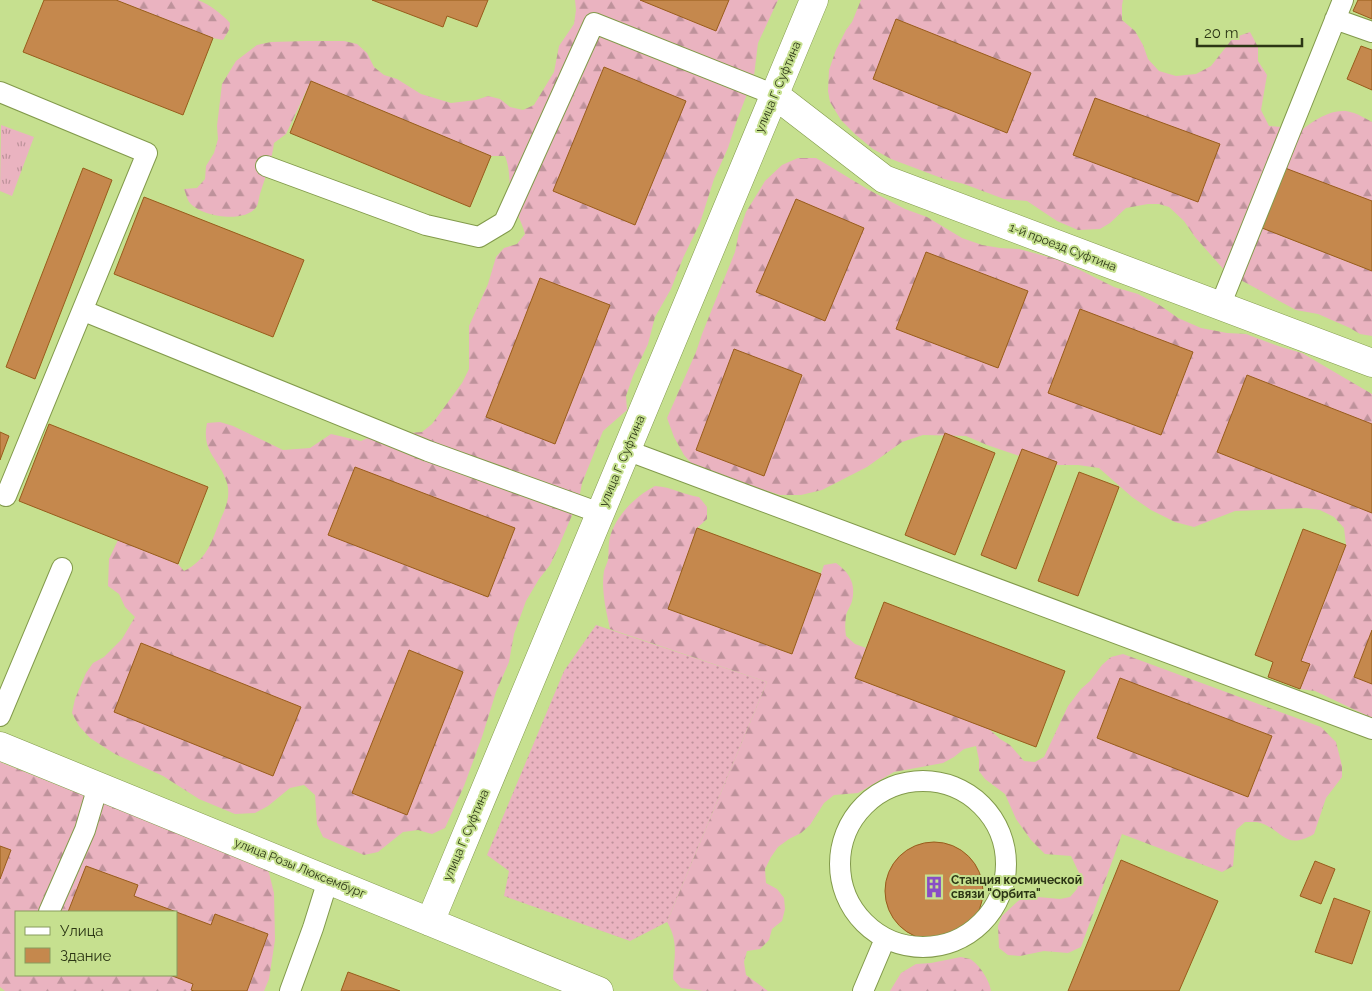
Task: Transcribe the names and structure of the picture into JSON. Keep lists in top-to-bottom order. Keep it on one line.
{"streets":{"street":["улица Г. Суфтина","1-й проезд Суфтина","улица Розы Люксембург"]},"crossings":[["улица Г. Суфтина","1-й проезд Суфтина"],["улица Г. Суфтина","улица Розы Люксембург"]],"places":{"building":["Станция космической связи \"Орбита\""]},"legend":["Улица","Здание"],"scale_bar":"20 m"}
